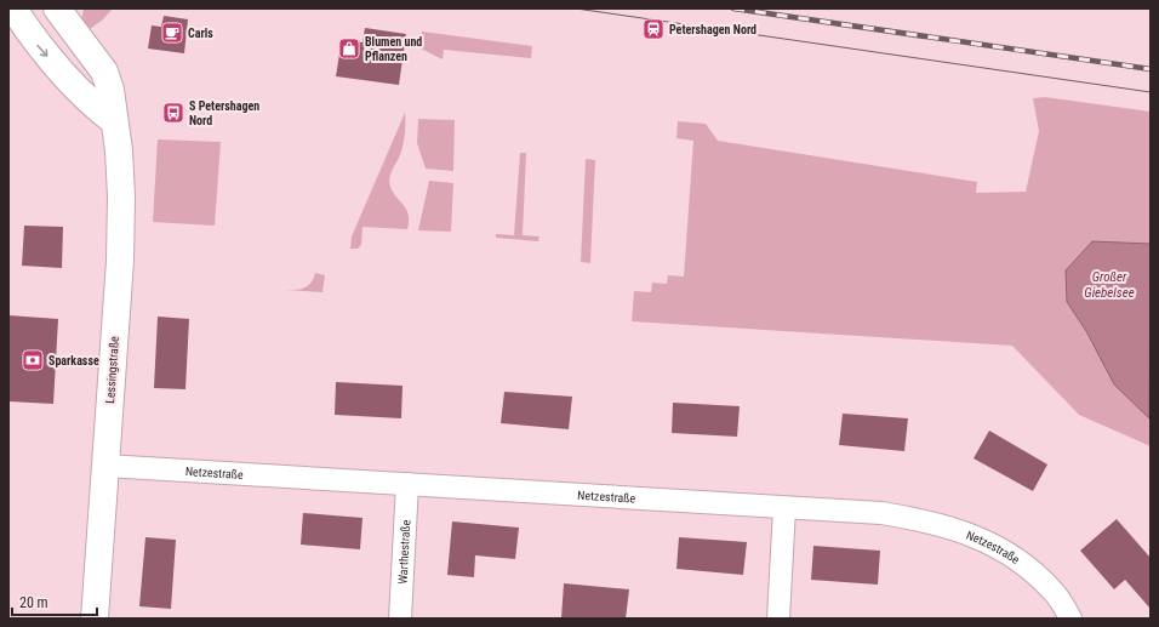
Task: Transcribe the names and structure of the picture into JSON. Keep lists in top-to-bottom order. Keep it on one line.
{"streets":{"street":["Lessingstraße","Netzestraße","Warthestraße"]},"crossings":[["Lessingstraße","Netzestraße"],["Netzestraße","Warthestraße"]],"water":["Großer Giebelsee"],"places":{"station":["Petershagen Nord"],"cafe":["Carls"],"shop":["Blumen und Pflanzen"],"bus stop":["S Petershagen Nord"],"bank":["Sparkasse"]},"scale_bar":"20 m"}
